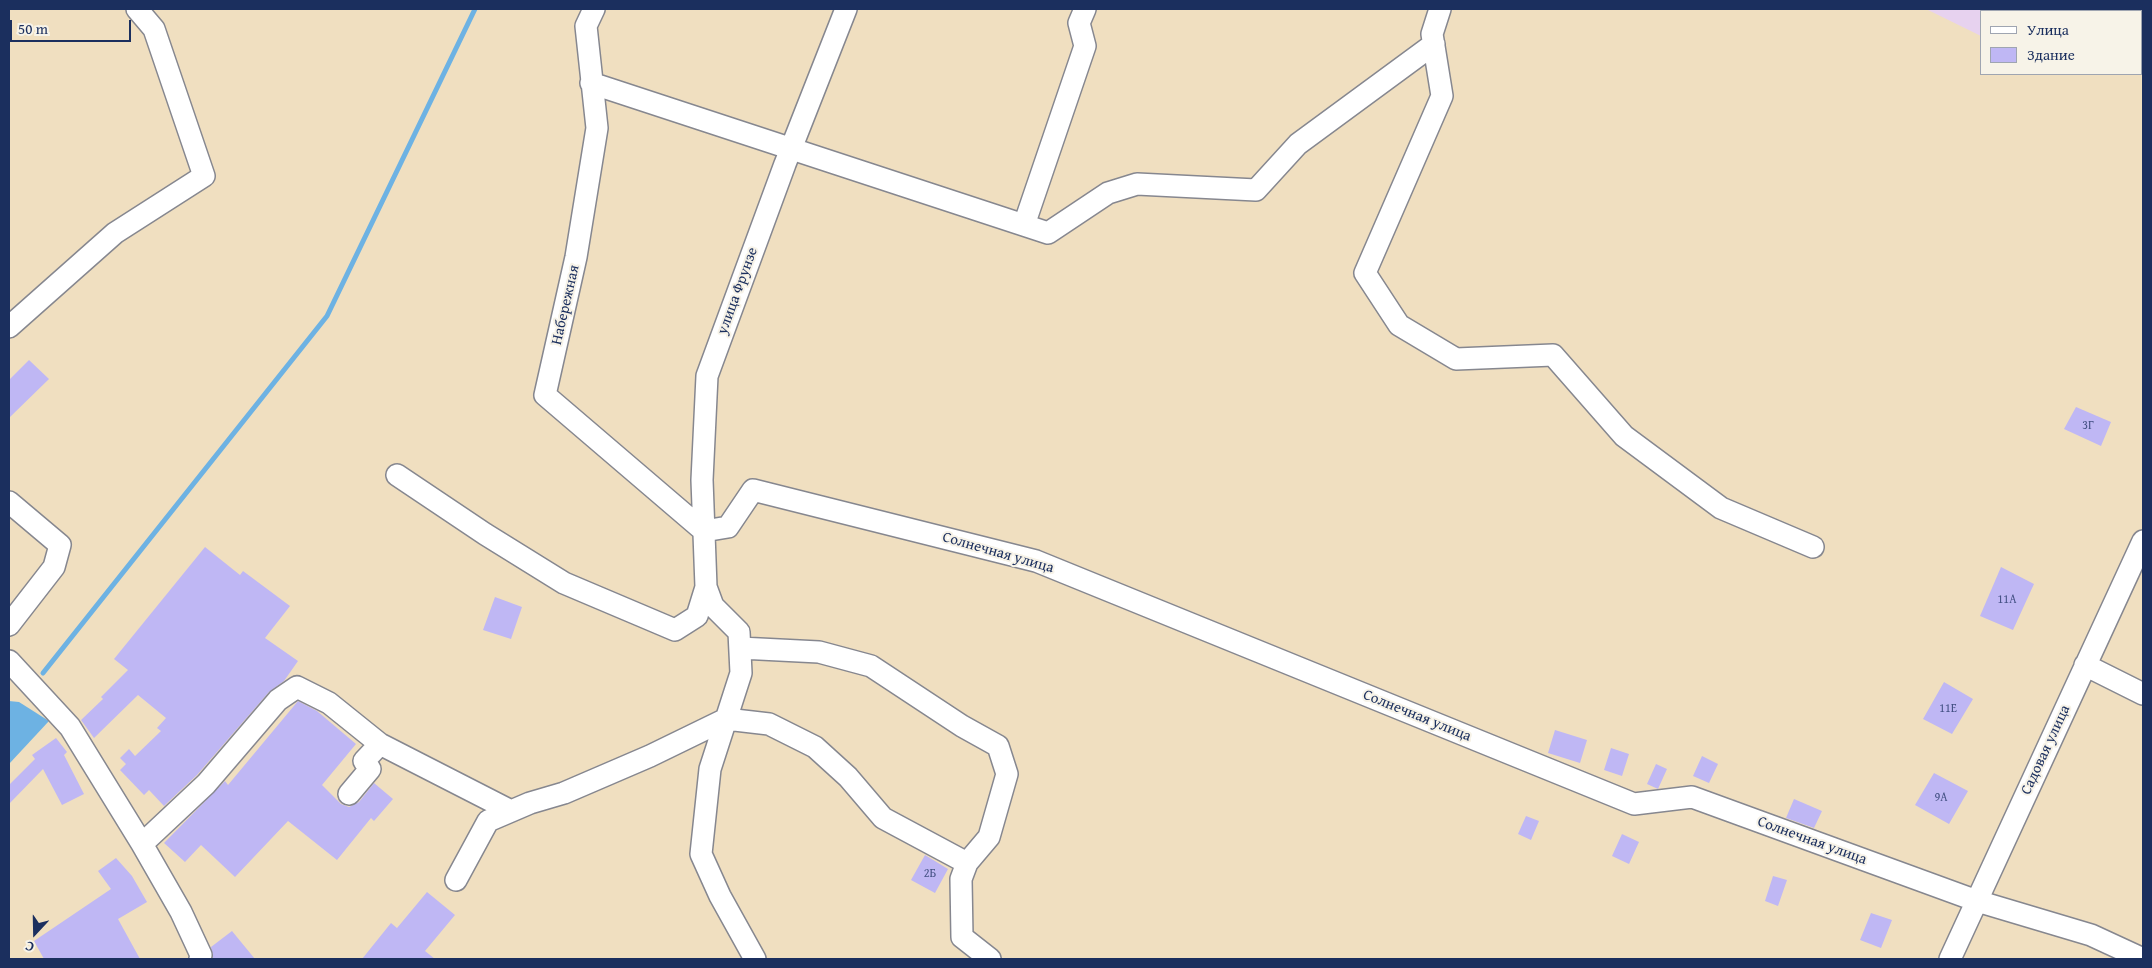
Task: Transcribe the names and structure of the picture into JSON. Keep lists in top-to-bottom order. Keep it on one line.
{"streets":{"street":["улица Фрунзе","Набережная","Солнечная улица","Садовая улица"]},"crossings":[["улица Фрунзе","Набережная"],["улица Фрунзе","Солнечная улица"],["Набережная","Солнечная улица"],["Солнечная улица","Садовая улица"]],"house_numbers":["3Г","11А","11Е","9А","2Б"],"legend":["Улица","Здание"],"scale_bar":"50 m","north":"bottom"}
